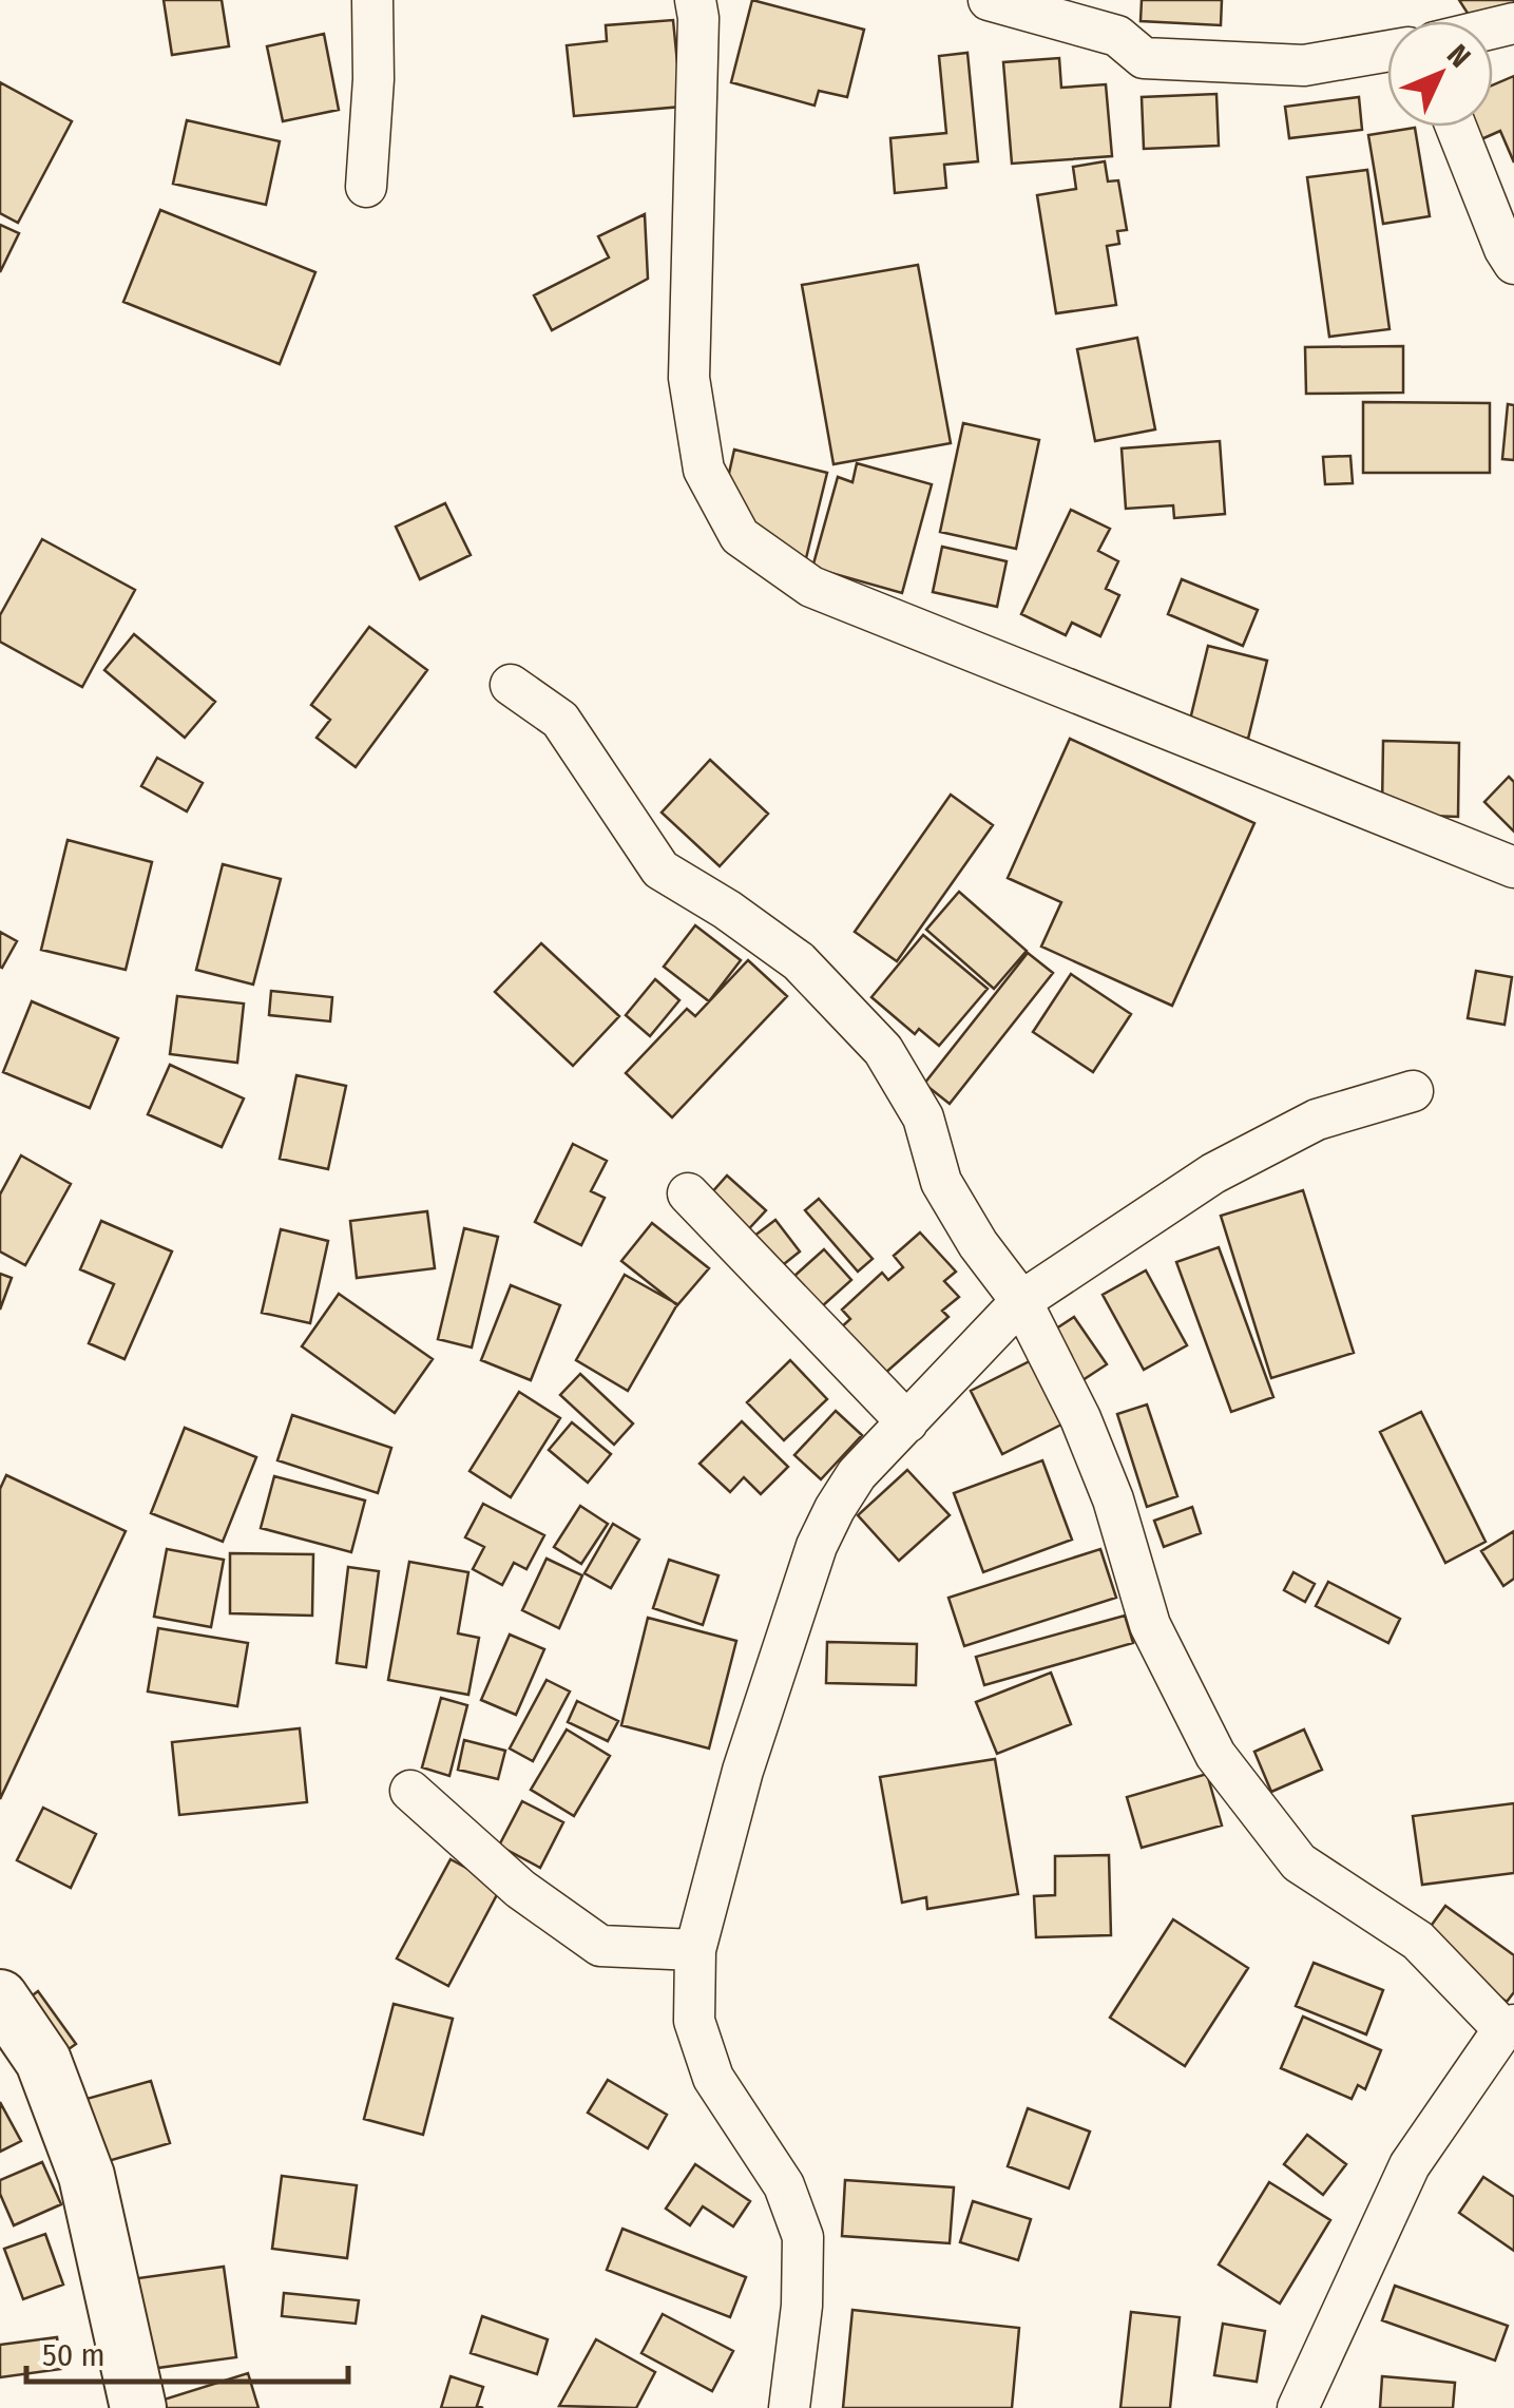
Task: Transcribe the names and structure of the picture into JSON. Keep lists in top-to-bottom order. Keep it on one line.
{"scale_bar":"50 m","north":"top right"}
